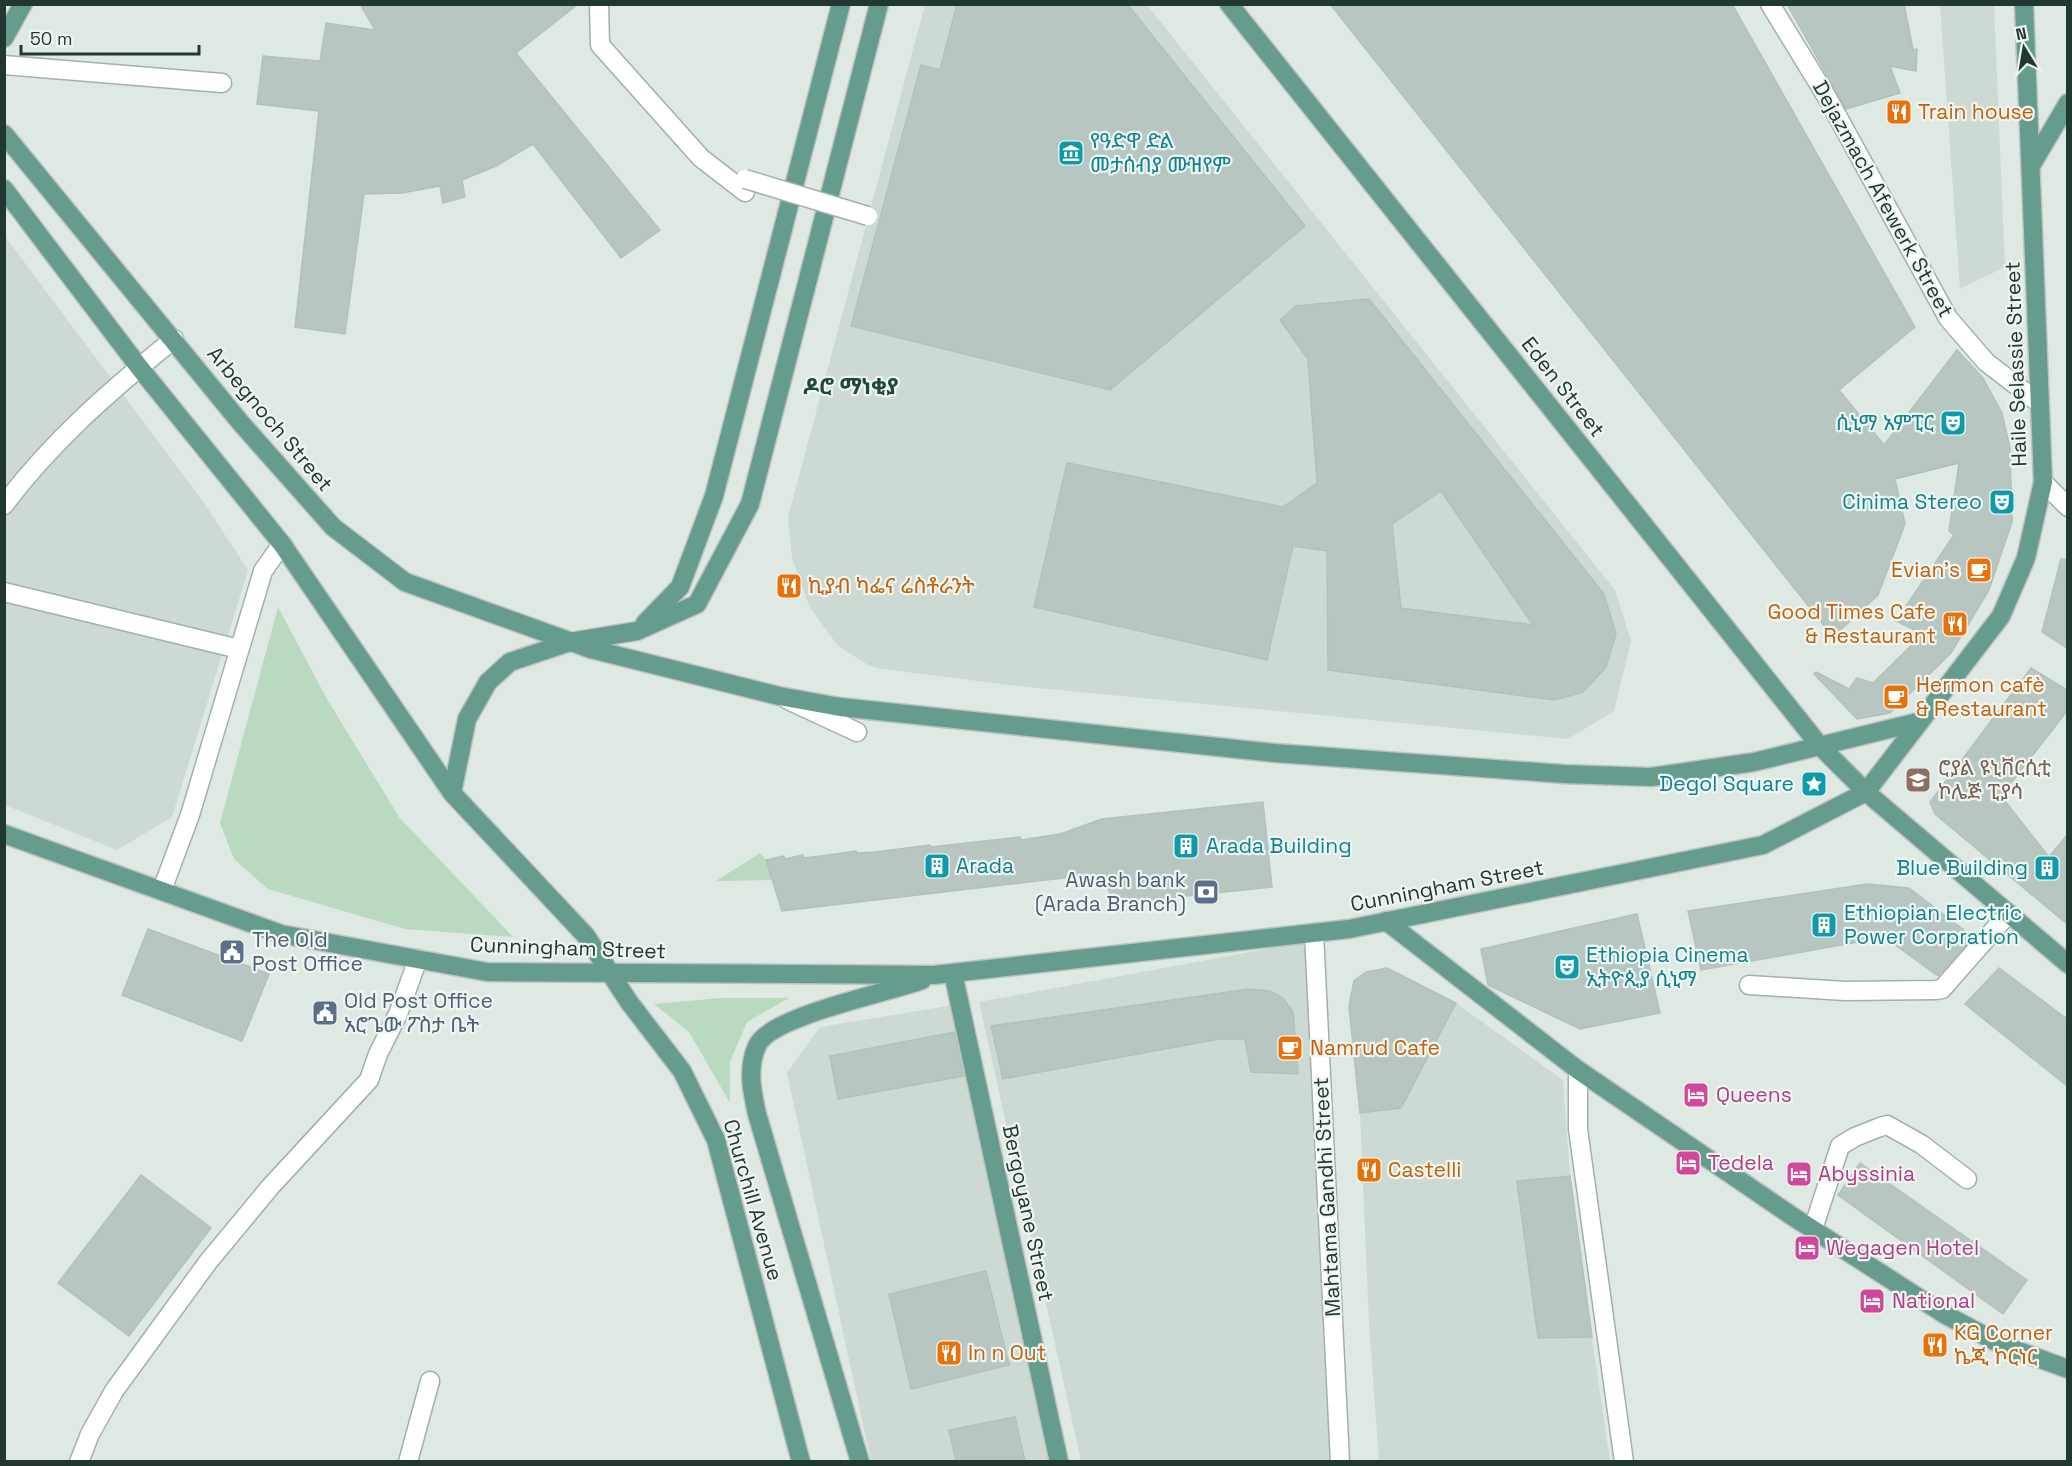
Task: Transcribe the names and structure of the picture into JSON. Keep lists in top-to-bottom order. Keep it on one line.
{"streets":{"main road":["Haile Selassie Street","Eden Street","Arbegnoch Street","Cunningham Street","Churchill Avenue","Bergoyane Street"],"street":["Dejazmach Afewerk Street","Mahtama Gandhi Street"]},"crossings":[["Dejazmach Afewerk Street","Haile Selassie Street"],["Haile Selassie Street","Arbegnoch Street"],["Haile Selassie Street","Cunningham Street"],["Eden Street","Arbegnoch Street"],["Eden Street","Cunningham Street"],["Arbegnoch Street","Cunningham Street"],["Cunningham Street","Mahtama Gandhi Street"],["Cunningham Street","Churchill Avenue"],["Cunningham Street","Bergoyane Street"]],"districts":["ዶሮ ማነቂያ"],"places":{"restaurant":["Train house","ኪያብ ካፌና ሬስቶራንት","Good Times Cafe & Restaurant","Castelli","KG Corner ኬጂ ኮርነር","In n Out"],"museum":["የዓድዋ ድል መታሰብያ ሙዝየም"],"theatre":["ሲኒማ አምፒር","Cinima Stereo","Ethiopia Cinema ኢትዮጲያ ሲኒማ"],"cafe":["Evian's","Hermon cafè & Restaurant","Namrud Cafe"],"school or university":["ሮያል ዩኒቨርሲቲ ኮሌጅ ፒያሳ"],"place":["Degol Square"],"building":["Arada Building","Arada","Blue Building","Ethiopian Electric Power Corpration"],"bank":["Awash bank (Arada Branch)"],"public building":["The Old Post Office","Old Post Office አሮጌው ፖስታ ቤት"],"hotel":["Queens","Tedela","Abyssinia","Wegagen Hotel","National"]},"scale_bar":"50 m","north":"top"}
